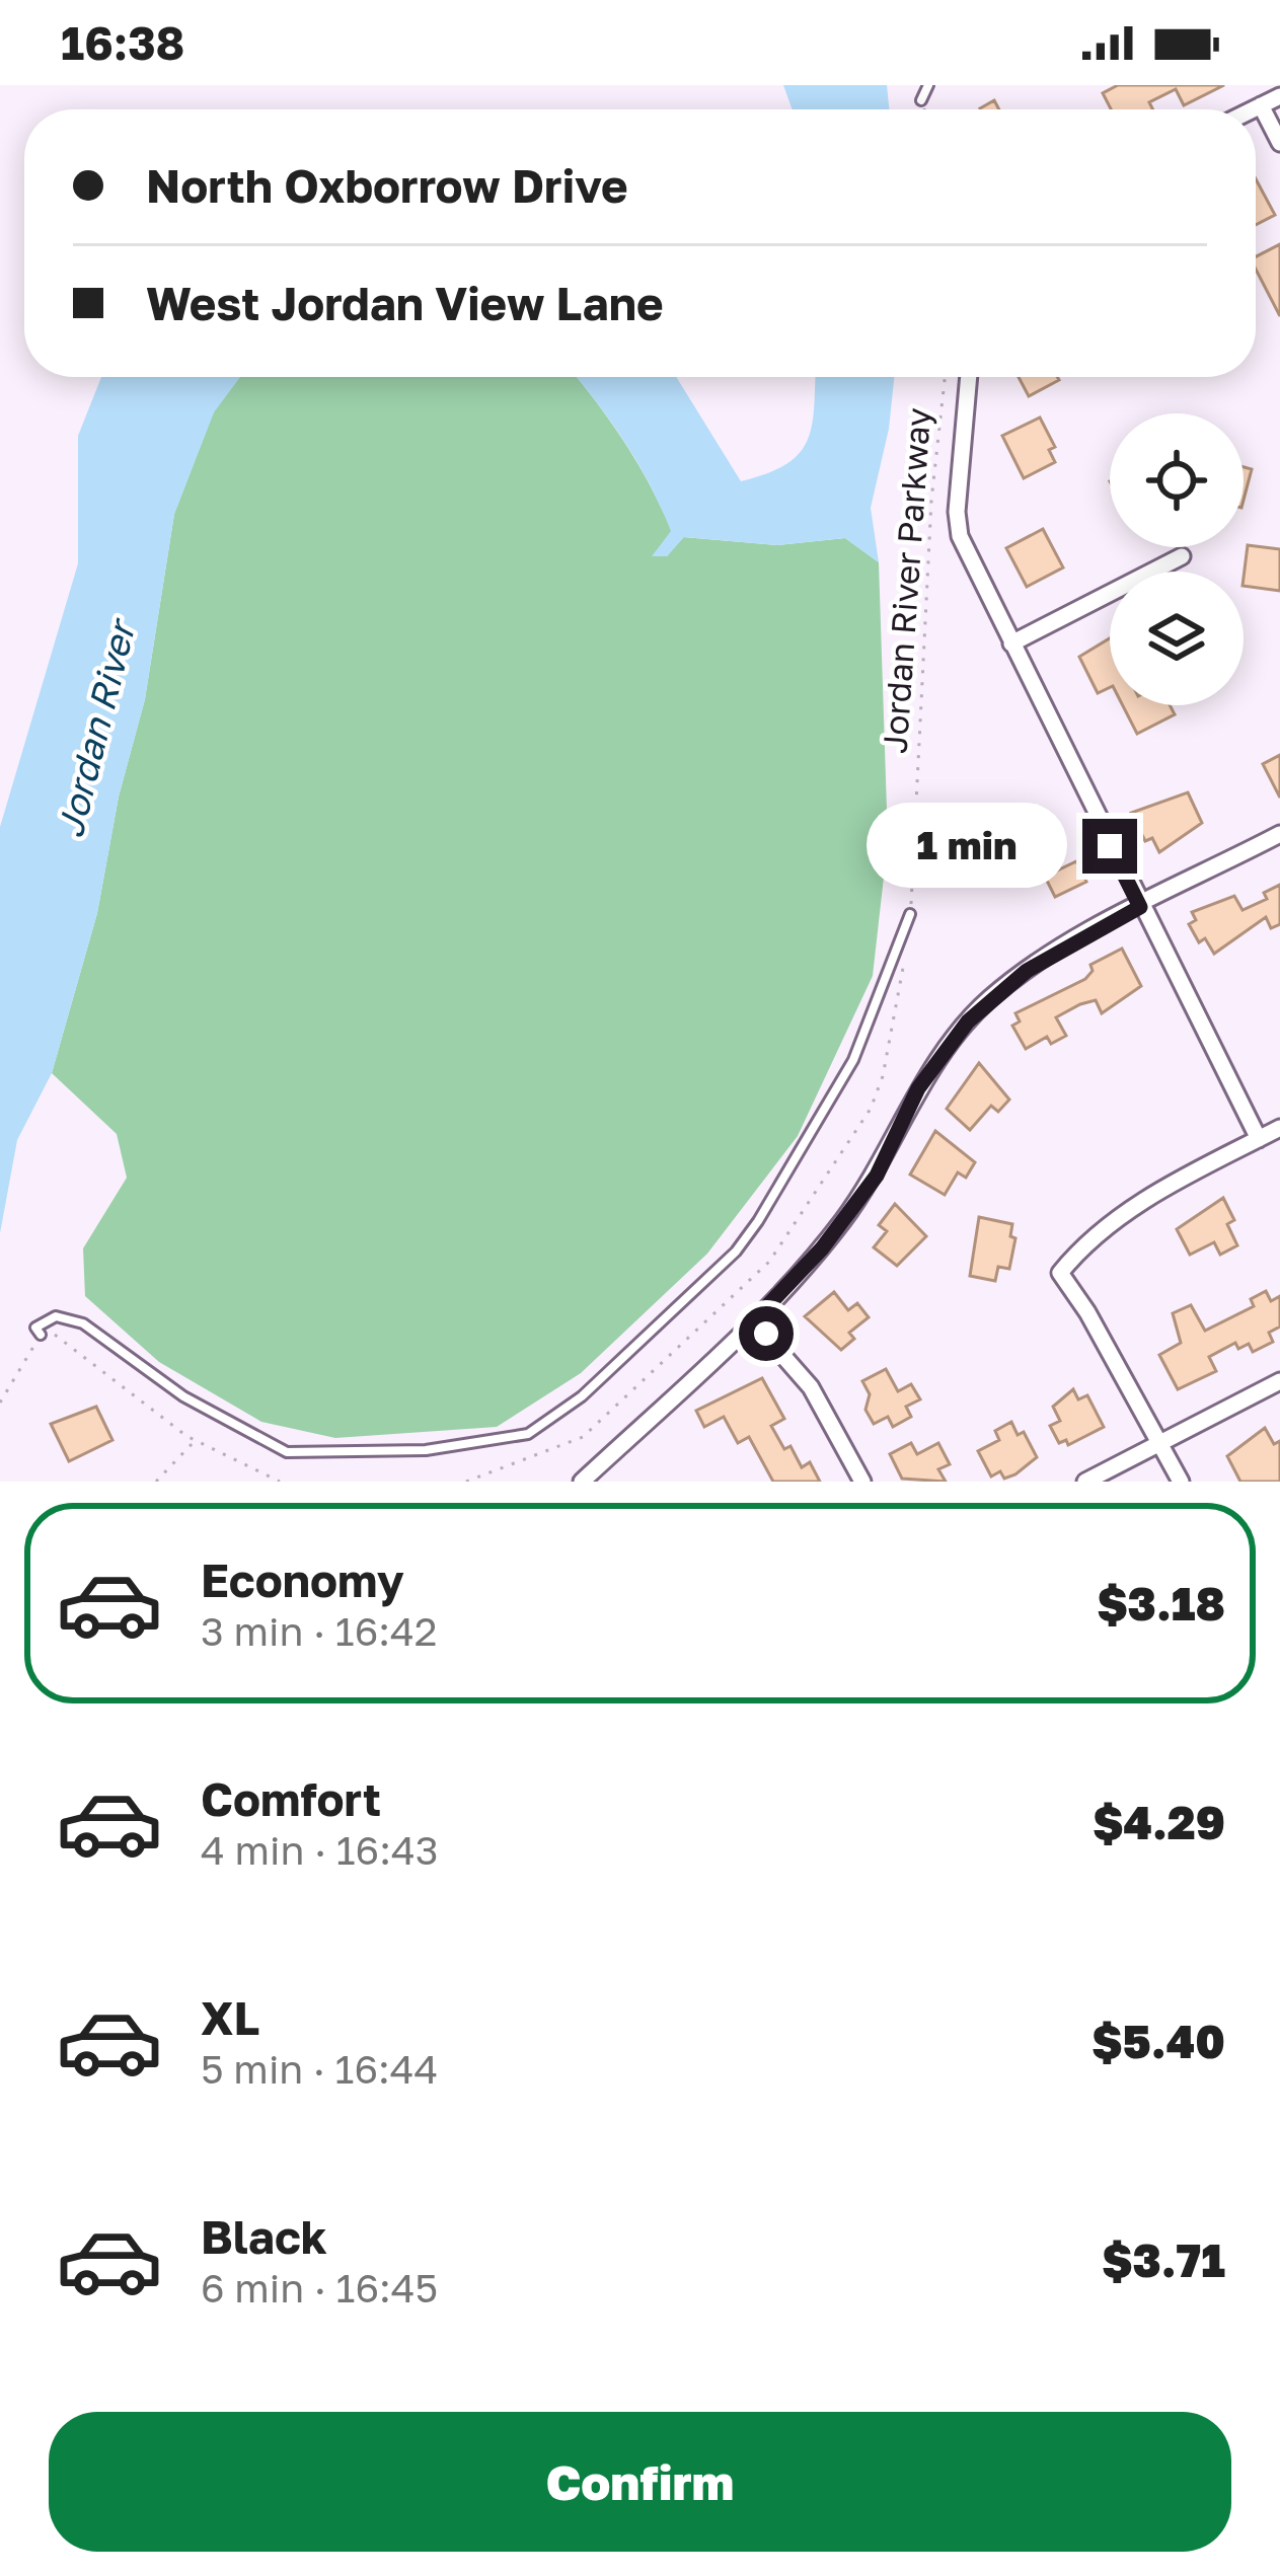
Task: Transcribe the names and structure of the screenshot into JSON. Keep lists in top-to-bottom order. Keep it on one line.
{"streets":{"path":["Jordan River Parkway"]},"water":["Jordan River"],"page":{"status":"16:38","banner":["North Oxborrow Drive","West Jordan View Lane"],"bubble":"1 min","list":[{"name":"Economy","note":"3 min · 16:42","value":"$3.18"},{"name":"Comfort","note":"4 min · 16:43","value":"$4.29"},{"name":"XL","note":"5 min · 16:44","value":"$5.40"},{"name":"Black","note":"6 min · 16:45","value":"$3.71"}],"buttons":"Confirm"}}
